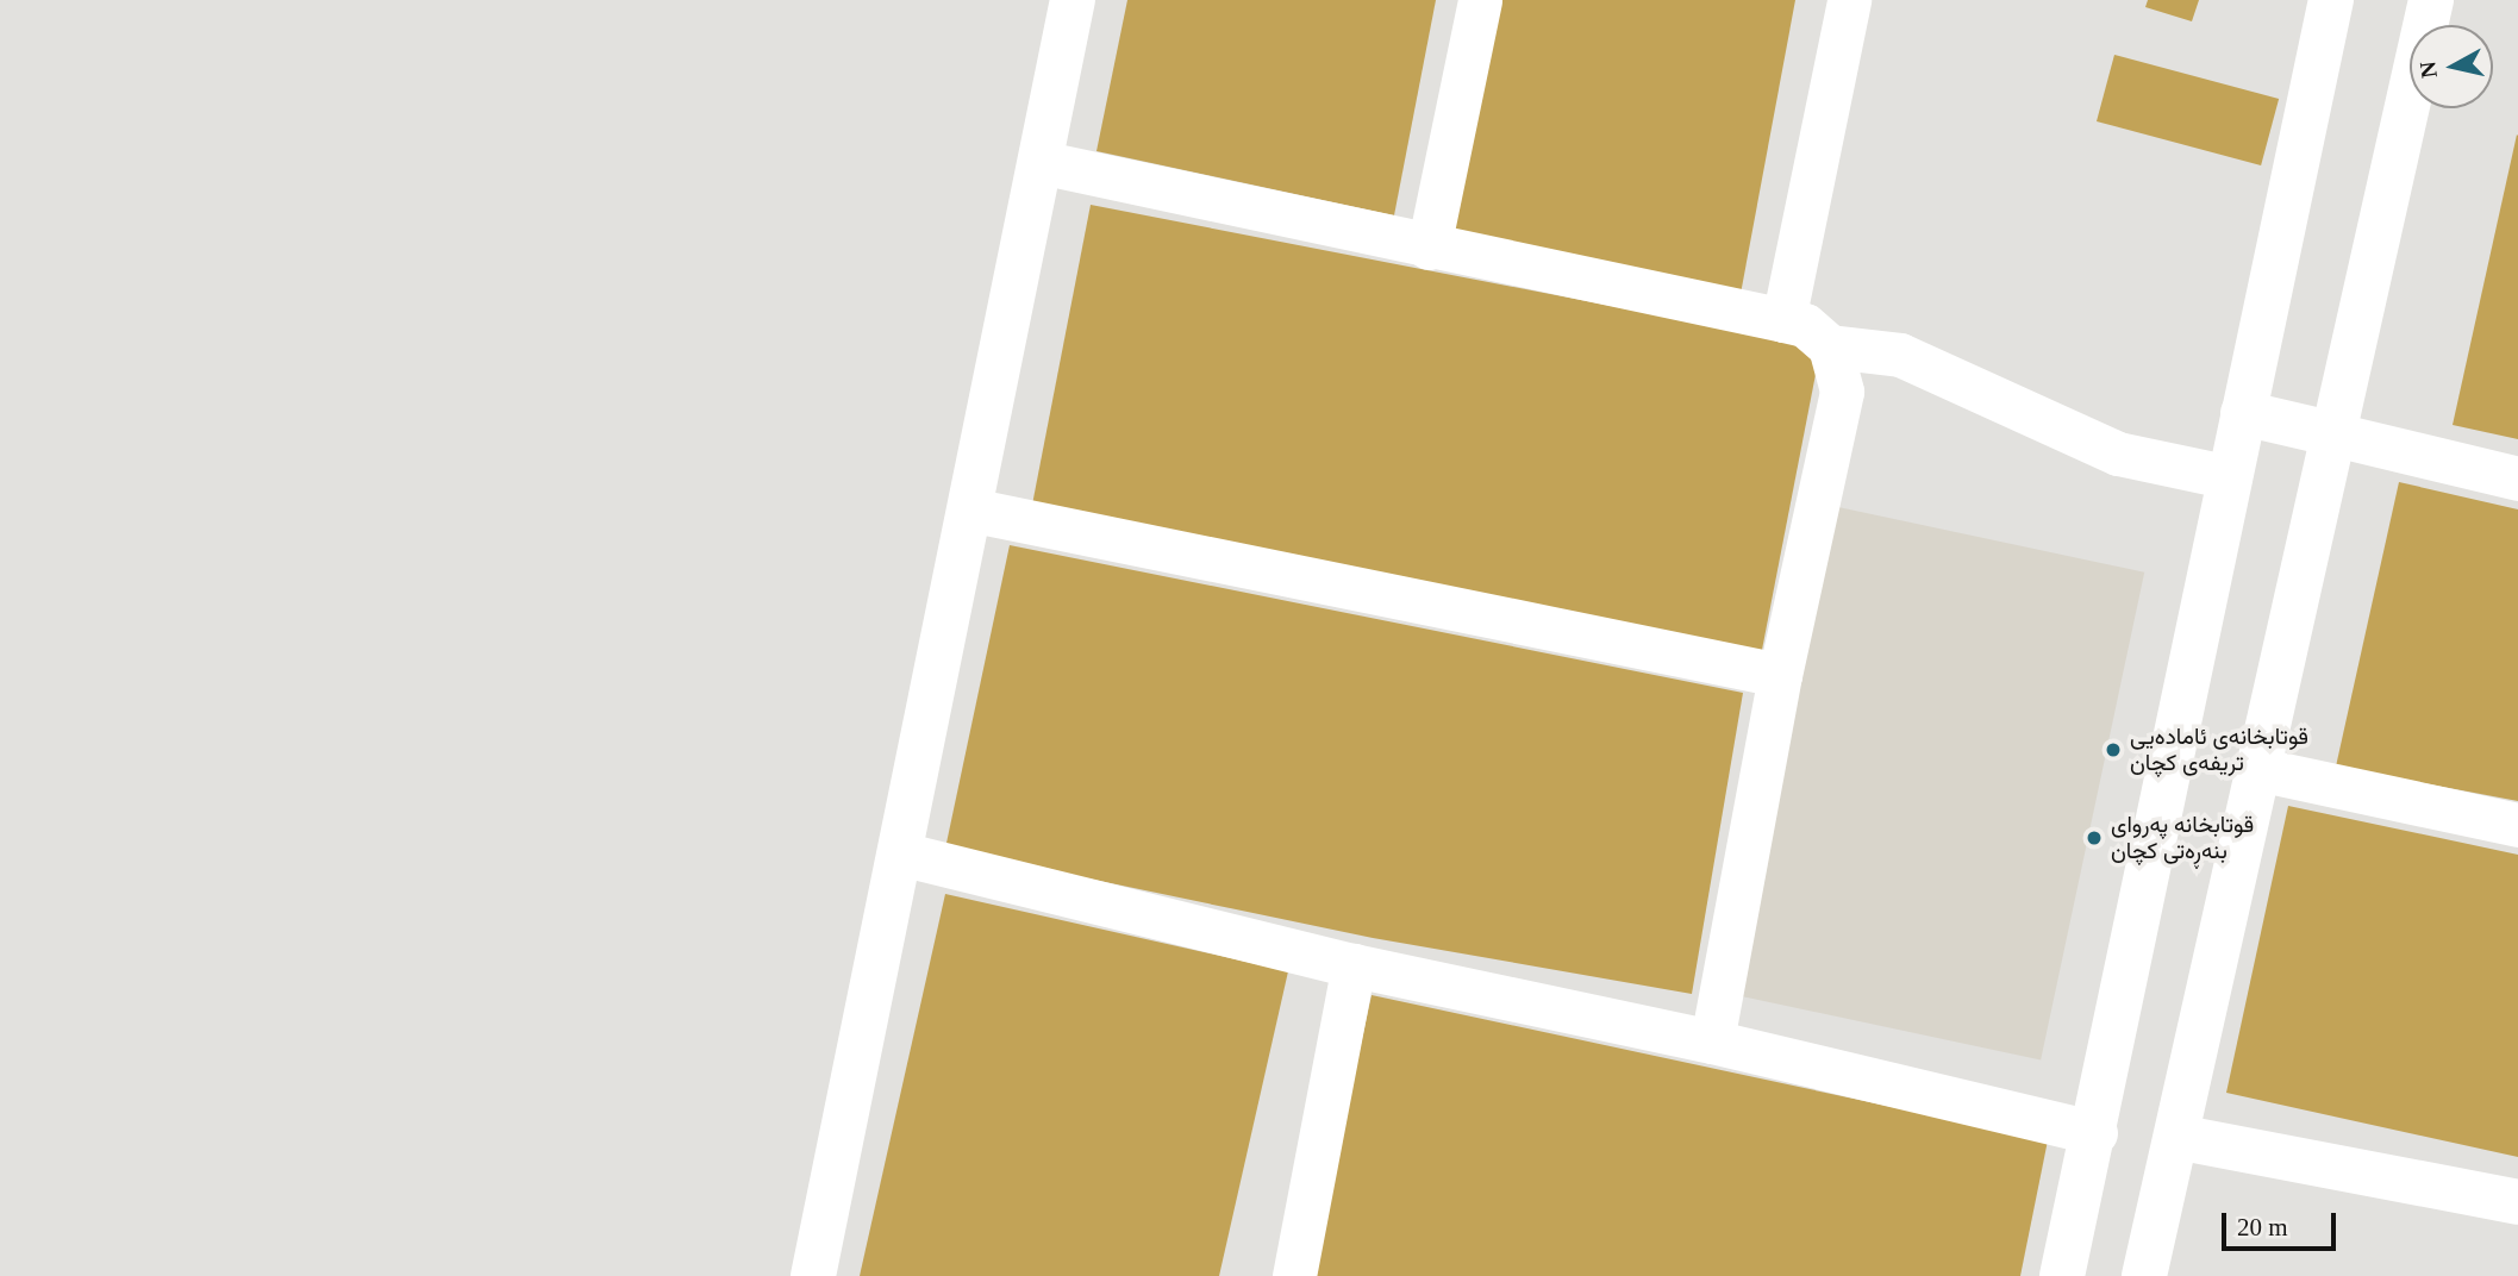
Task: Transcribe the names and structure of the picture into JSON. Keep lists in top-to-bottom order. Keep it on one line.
{"places":["قوتابخانەی ئامادەیی تریفەی کچان","قوتابخانە پەروای بنەڕەتی کچان"],"scale_bar":"20 m","north":"left"}
